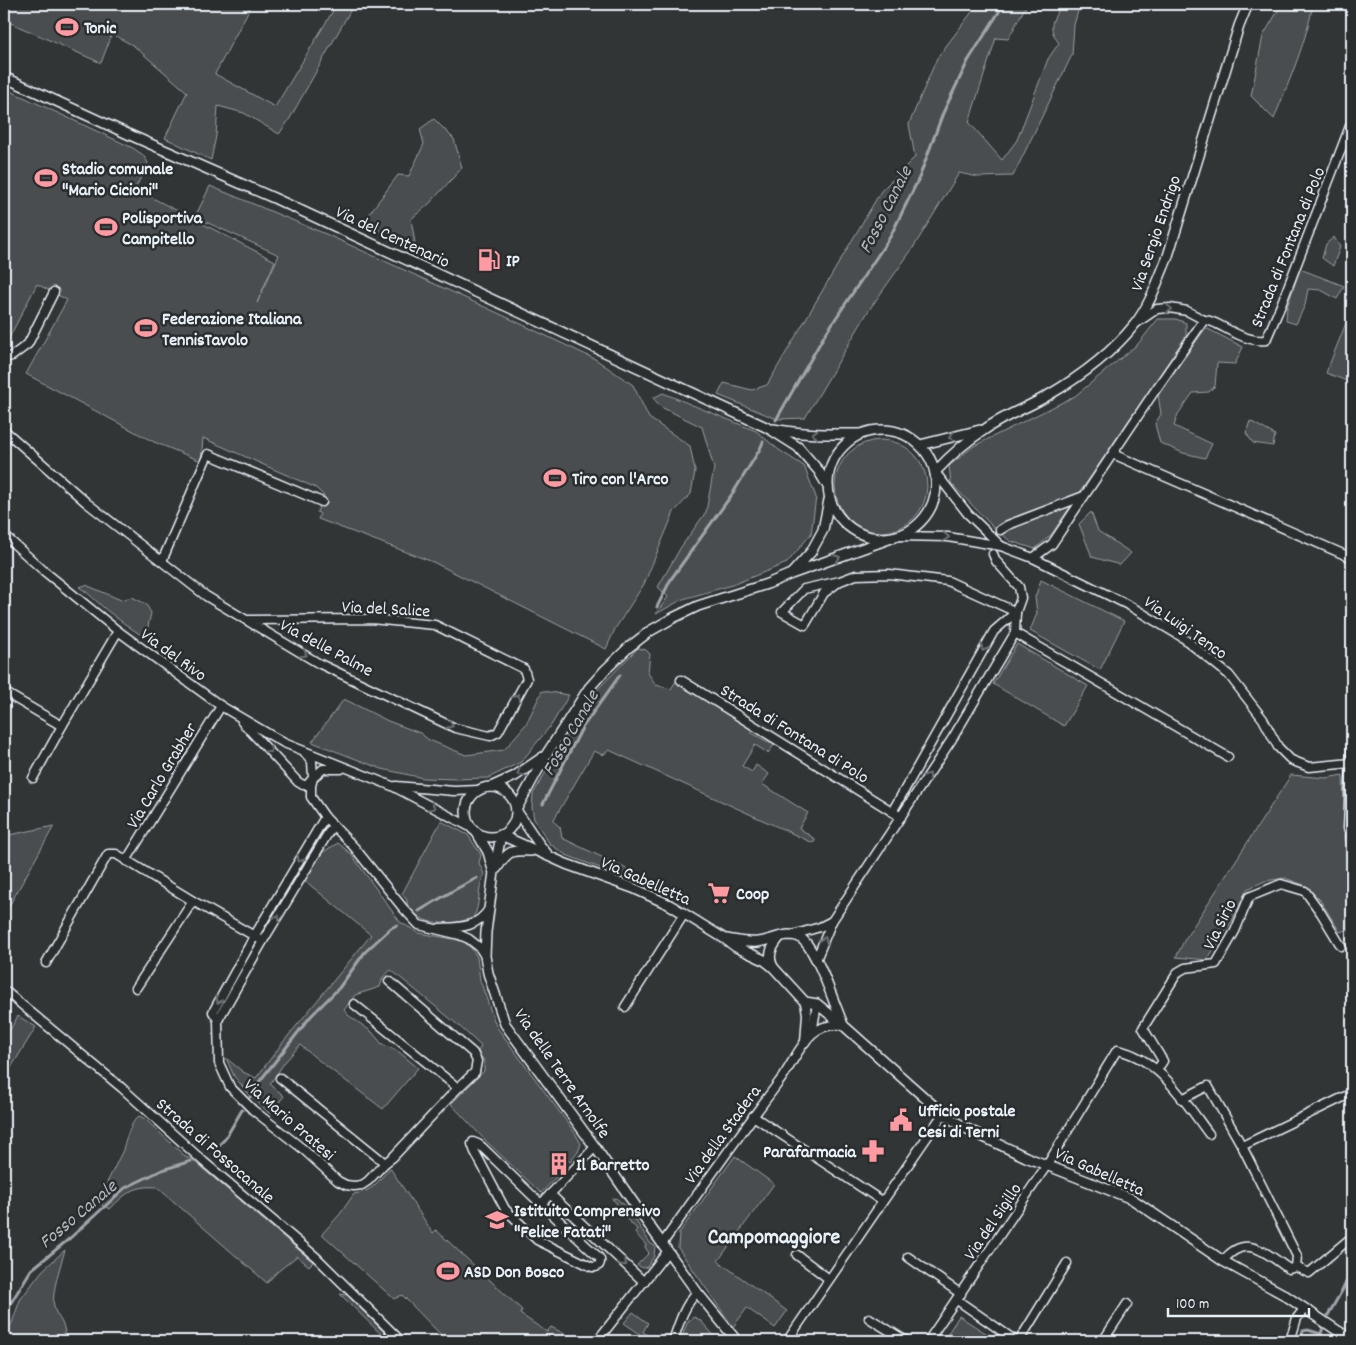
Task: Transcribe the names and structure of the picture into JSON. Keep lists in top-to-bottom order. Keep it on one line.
{"streets":{"street":["Via Sergio Endrigo","Via del Centenario","Strada di Fontana di Polo","Via del Salice","Via Luigi Tenco","Via delle Palme","Via del Rivo","Via Carlo Grabher","Via Gabelletta","Via Sirio","Via delle Terre Arnolfe","Via Mario Pratesi","Via della Stadera","Strada di Fossocanale","Via del Sigillo"]},"crossings":[["Via Sergio Endrigo","Via del Centenario"],["Via Sergio Endrigo","Via Luigi Tenco"],["Via del Centenario","Via Luigi Tenco"],["Via del Salice","Via delle Palme"],["Via del Rivo","Via Carlo Grabher"],["Via Gabelletta","Via delle Terre Arnolfe"],["Via Gabelletta","Via della Stadera"],["Via Gabelletta","Via del Sigillo"],["Via delle Terre Arnolfe","Via della Stadera"]],"one_way":["Via delle Palme"],"districts":["Campomaggiore"],"water":["Fosso Canale"],"places":{"sports":["Tonic","Stadio comunale \"Mario Cicioni\"","Polisportiva Campitello","Federazione Italiana TennisTavolo","Tiro con l'Arco","ASD Don Bosco"],"fuel station":["IP"],"supermarket":["Coop"],"public building":["Ufficio postale Cesi di Terni"],"pharmacy":["Parafarmacia"],"building":["Il Barretto"],"school or university":["Istituito Comprensivo \"Felice Fatati\""]},"scale_bar":"100 m"}
